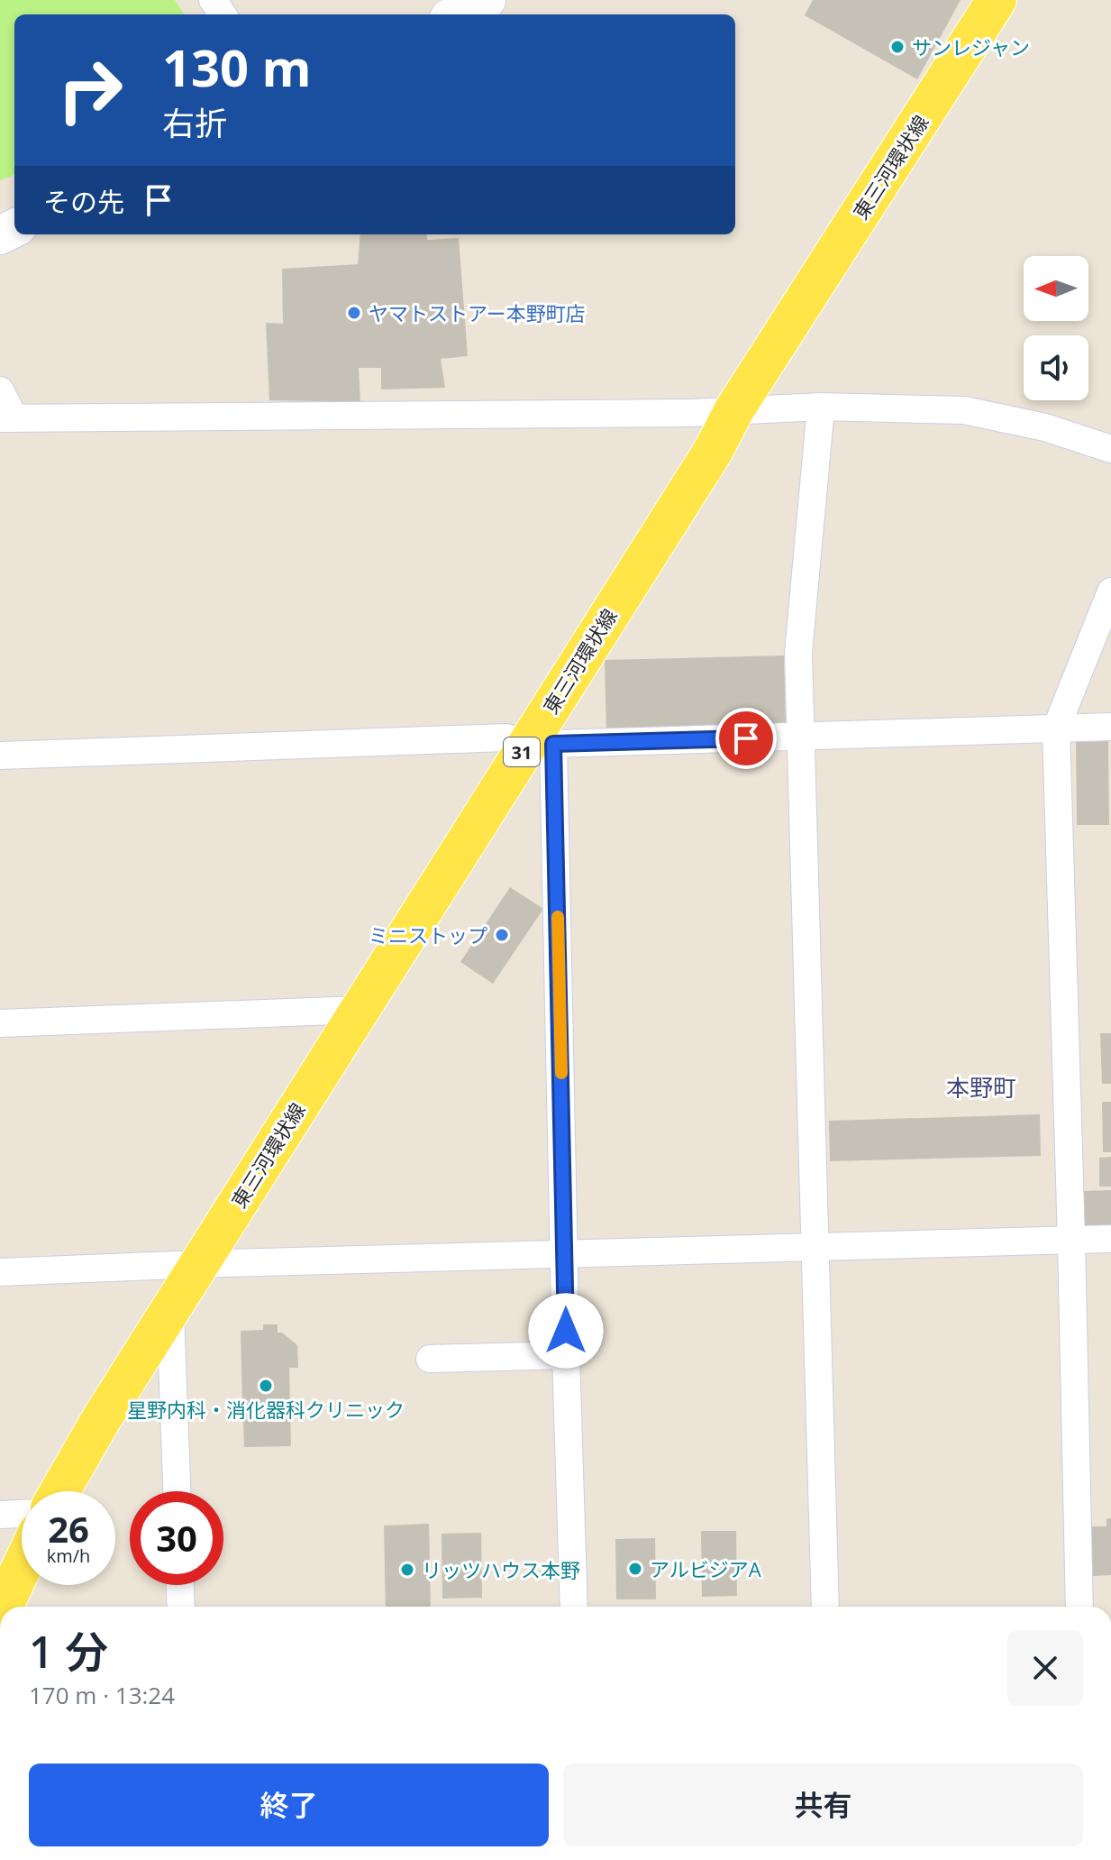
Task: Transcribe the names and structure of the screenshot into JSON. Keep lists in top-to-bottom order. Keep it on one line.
{"streets":{"main road":["東三河環状線","31"]},"districts":["本野町"],"places":["サンレジャン","ヤマトストアー本野町店","ミニストップ","星野内科・消化器科クリニック","アルビジアA","リッツハウス本野"],"north":"left","page":{"turn":["130 m","右折"],"then":"その先","speed":"26 km/h","limit":"30","heading":["1 分","170 m · 13:24"],"buttons":["終了","共有"]}}
